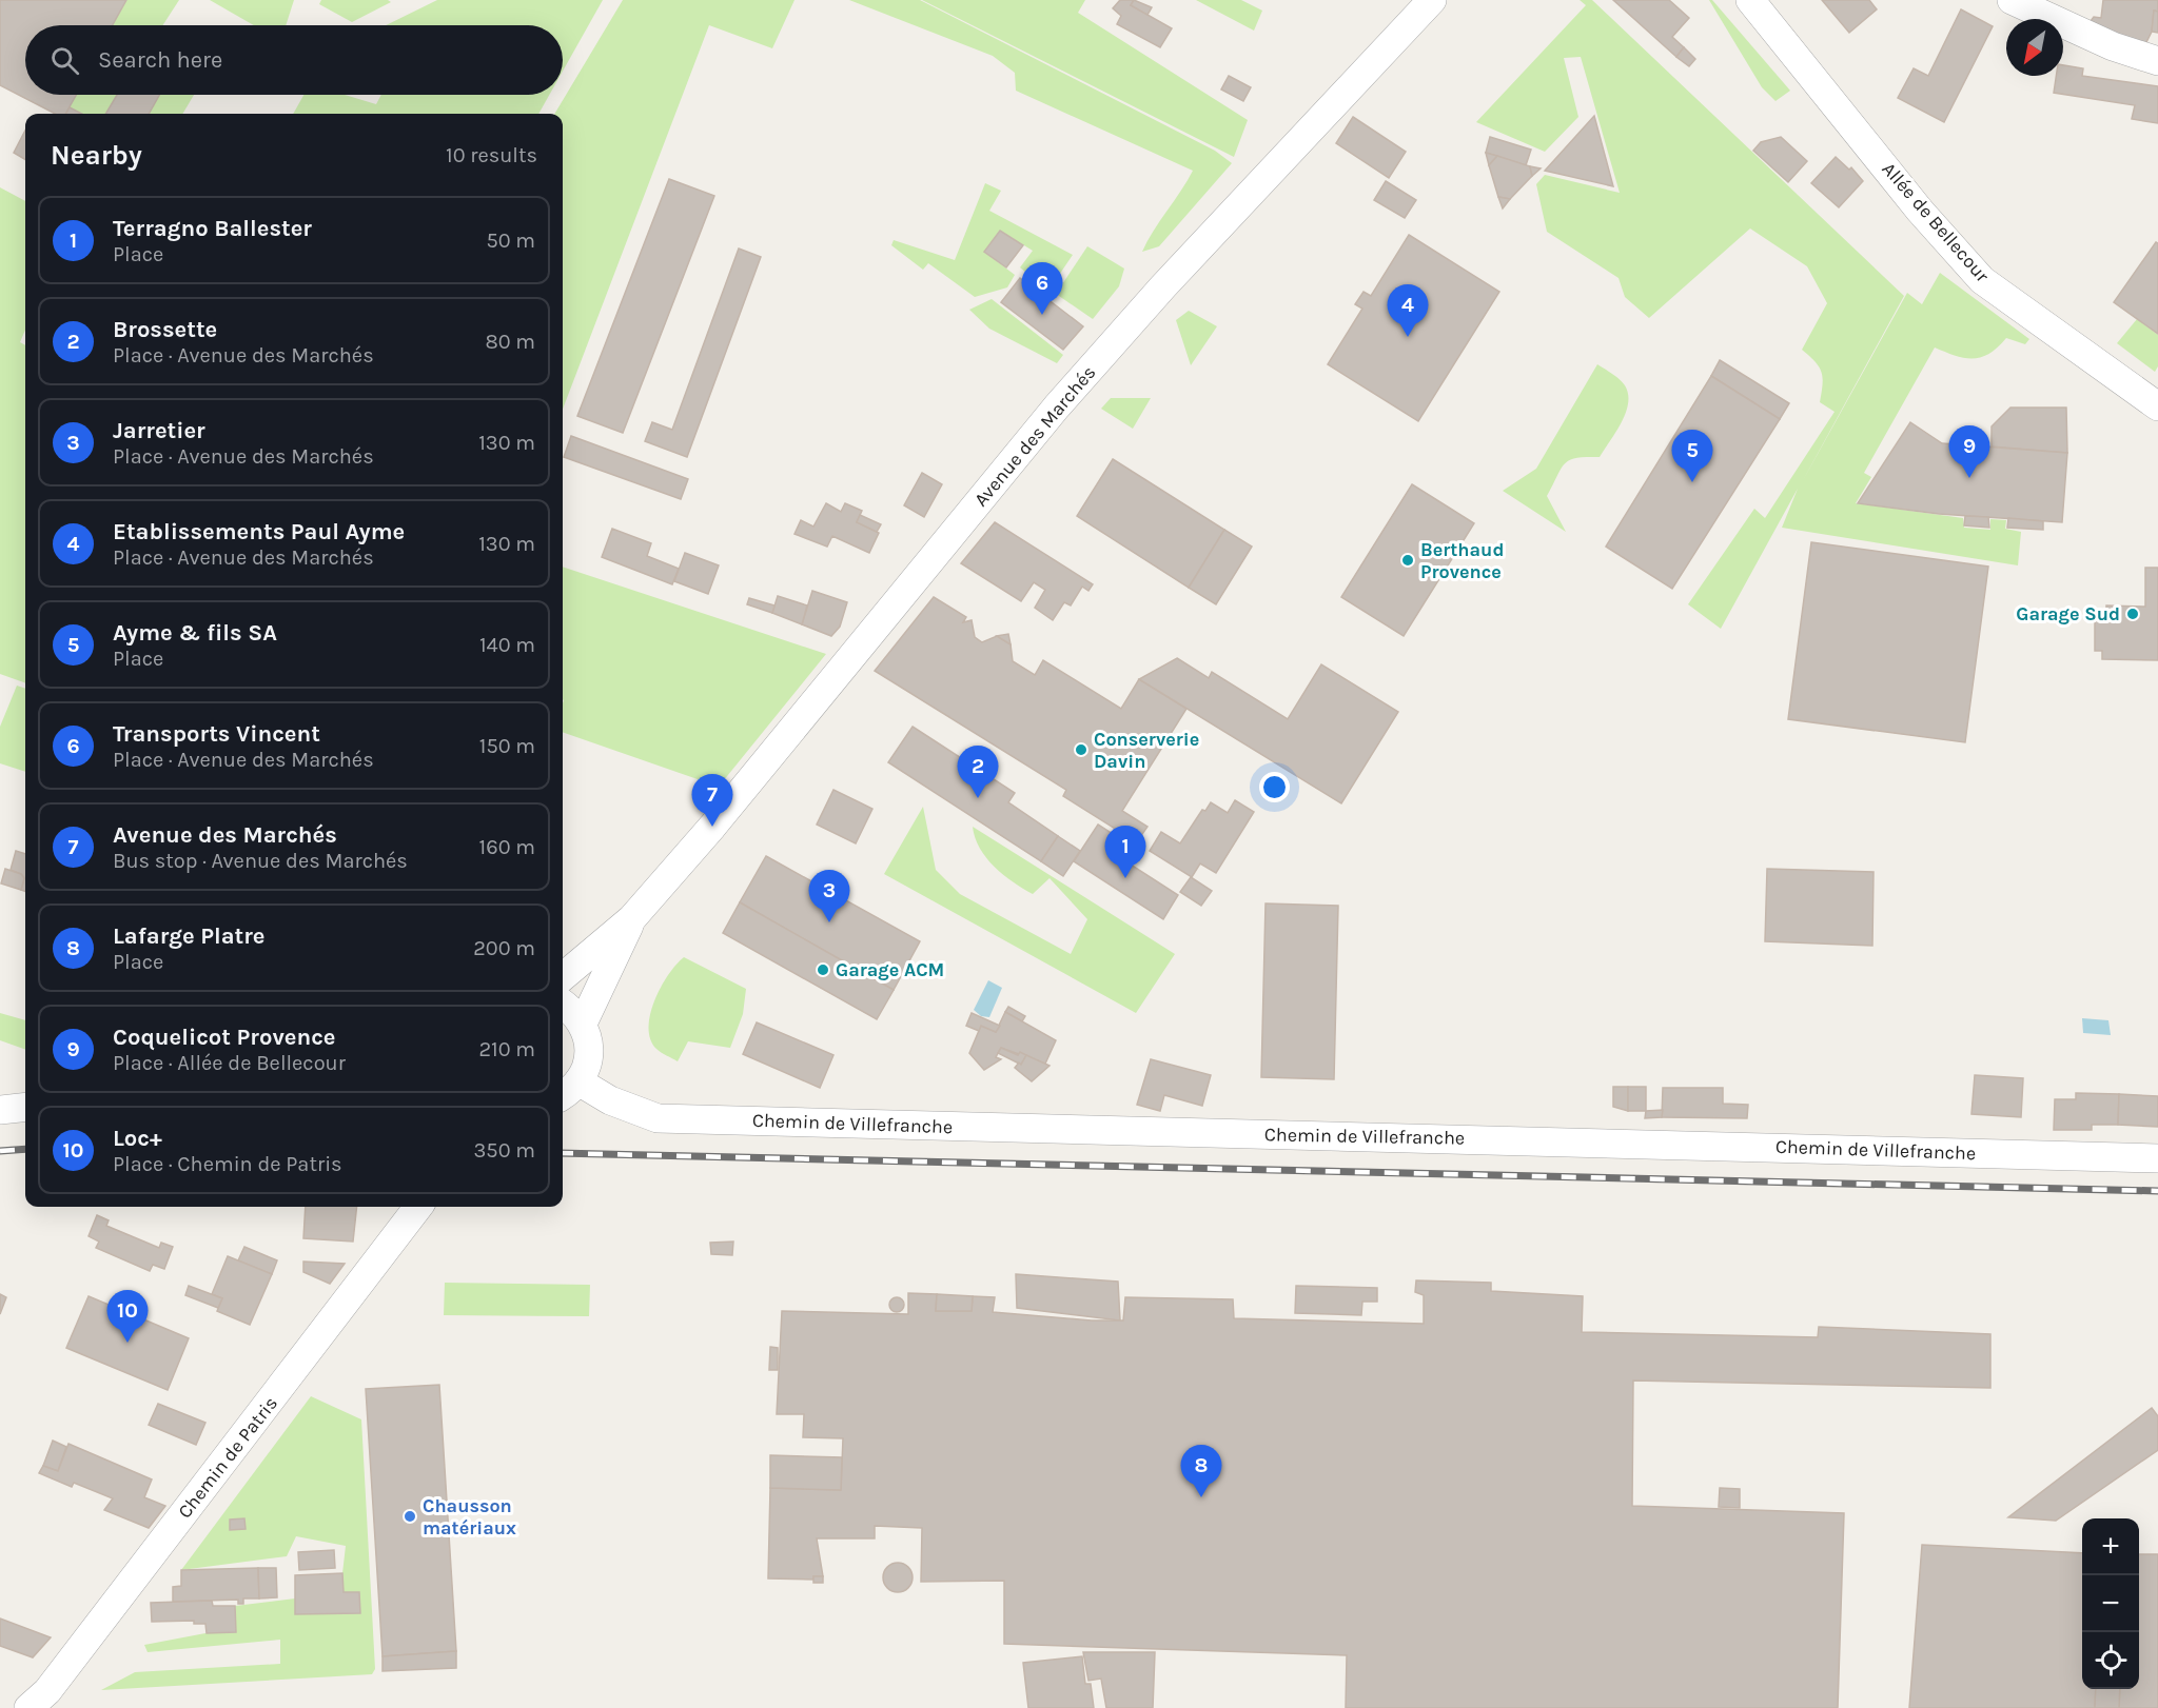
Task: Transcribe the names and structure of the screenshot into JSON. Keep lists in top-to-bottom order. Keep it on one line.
{"streets":{"street":["Allée de Bellecour","Avenue des Marchés","Chemin de Villefranche","Chemin de Patris"]},"places":["Berthaud Provence","Garage Sud","Conserverie Davin","Garage ACM","Chausson matériaux"],"north":"bottom left","page":{"search":"Search here","heading":["Nearby","10 results"],"list":[{"mark":"1","name":"Terragno Ballester","note":"Place","value":"50 m"},{"mark":"2","name":"Brossette","note":"Place · Avenue des Marchés","value":"80 m"},{"mark":"3","name":"Jarretier","note":"Place · Avenue des Marchés","value":"130 m"},{"mark":"4","name":"Etablissements Paul Ayme","note":"Place · Avenue des Marchés","value":"130 m"},{"mark":"5","name":"Ayme & fils SA","note":"Place","value":"140 m"},{"mark":"6","name":"Transports Vincent","note":"Place · Avenue des Marchés","value":"150 m"},{"mark":"7","name":"Avenue des Marchés","note":"Bus stop · Avenue des Marchés","value":"160 m"},{"mark":"8","name":"Lafarge Platre","note":"Place","value":"200 m"},{"mark":"9","name":"Coquelicot Provence","note":"Place · Allée de Bellecour","value":"210 m"},{"mark":"10","name":"Loc+","note":"Place · Chemin de Patris","value":"350 m"}],"pins":["6","4","9","5","2","7","1","3","10","8"],"map_buttons":["+","−"]}}
